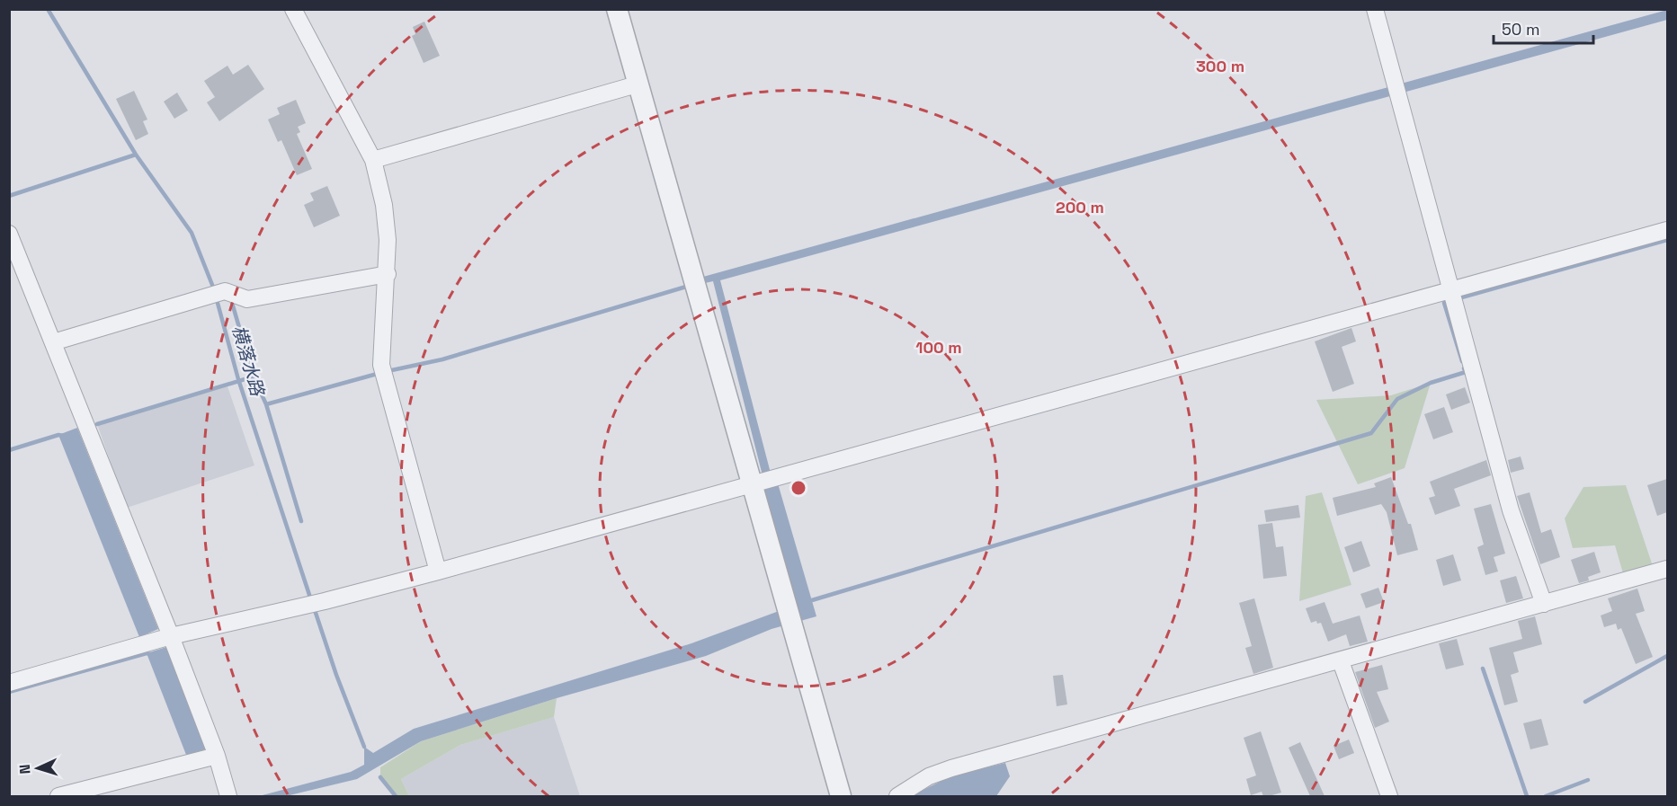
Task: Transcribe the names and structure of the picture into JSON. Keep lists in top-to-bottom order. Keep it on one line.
{"water":["横落水路"],"scale_bar":"50 m","north":"left","rings":["300 m","200 m","100 m"]}
